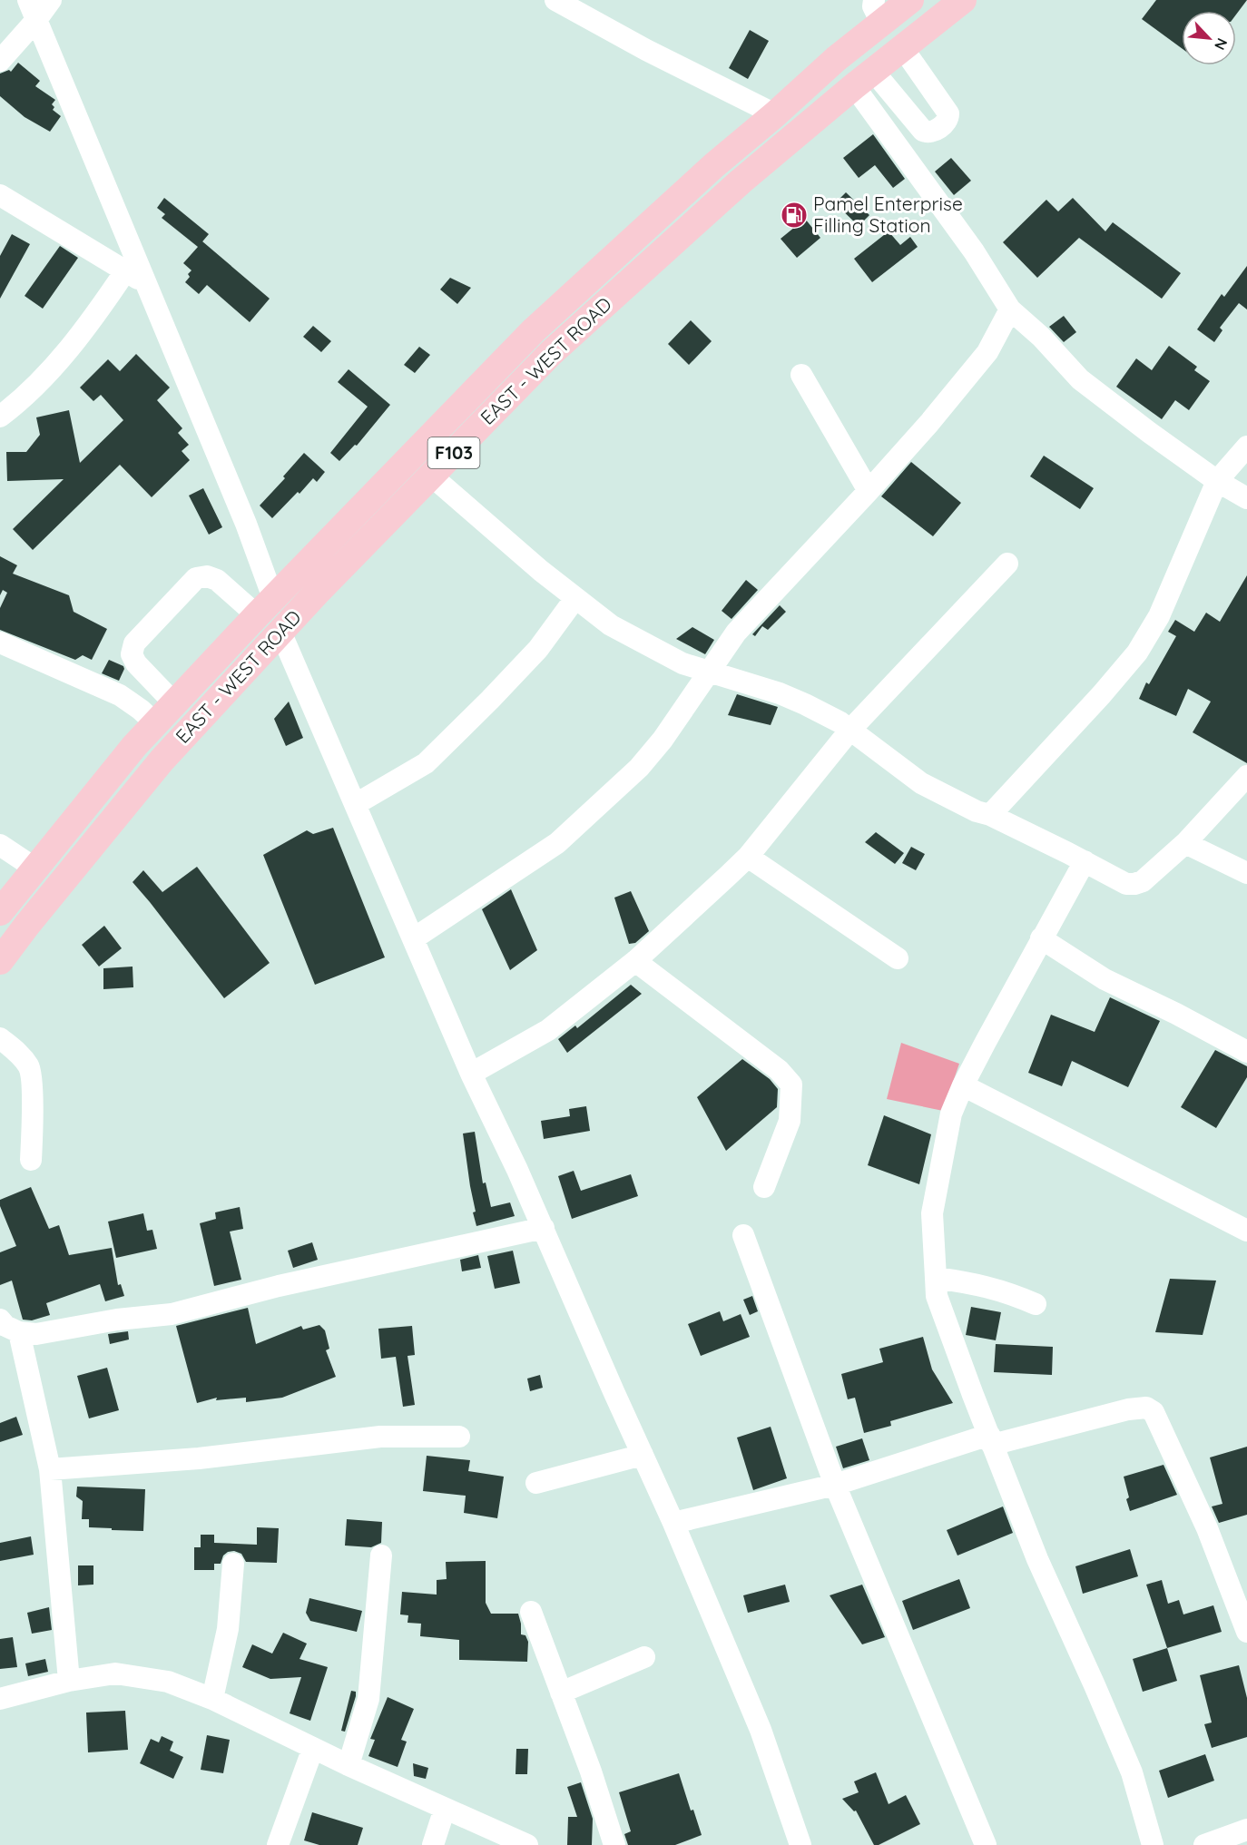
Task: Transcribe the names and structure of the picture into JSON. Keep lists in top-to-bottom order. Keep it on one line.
{"streets":{"main road":["EAST - WEST ROAD","F103"]},"places":{"fuel station":["Pamel Enterprise Filling Station"]},"north":"bottom right"}
